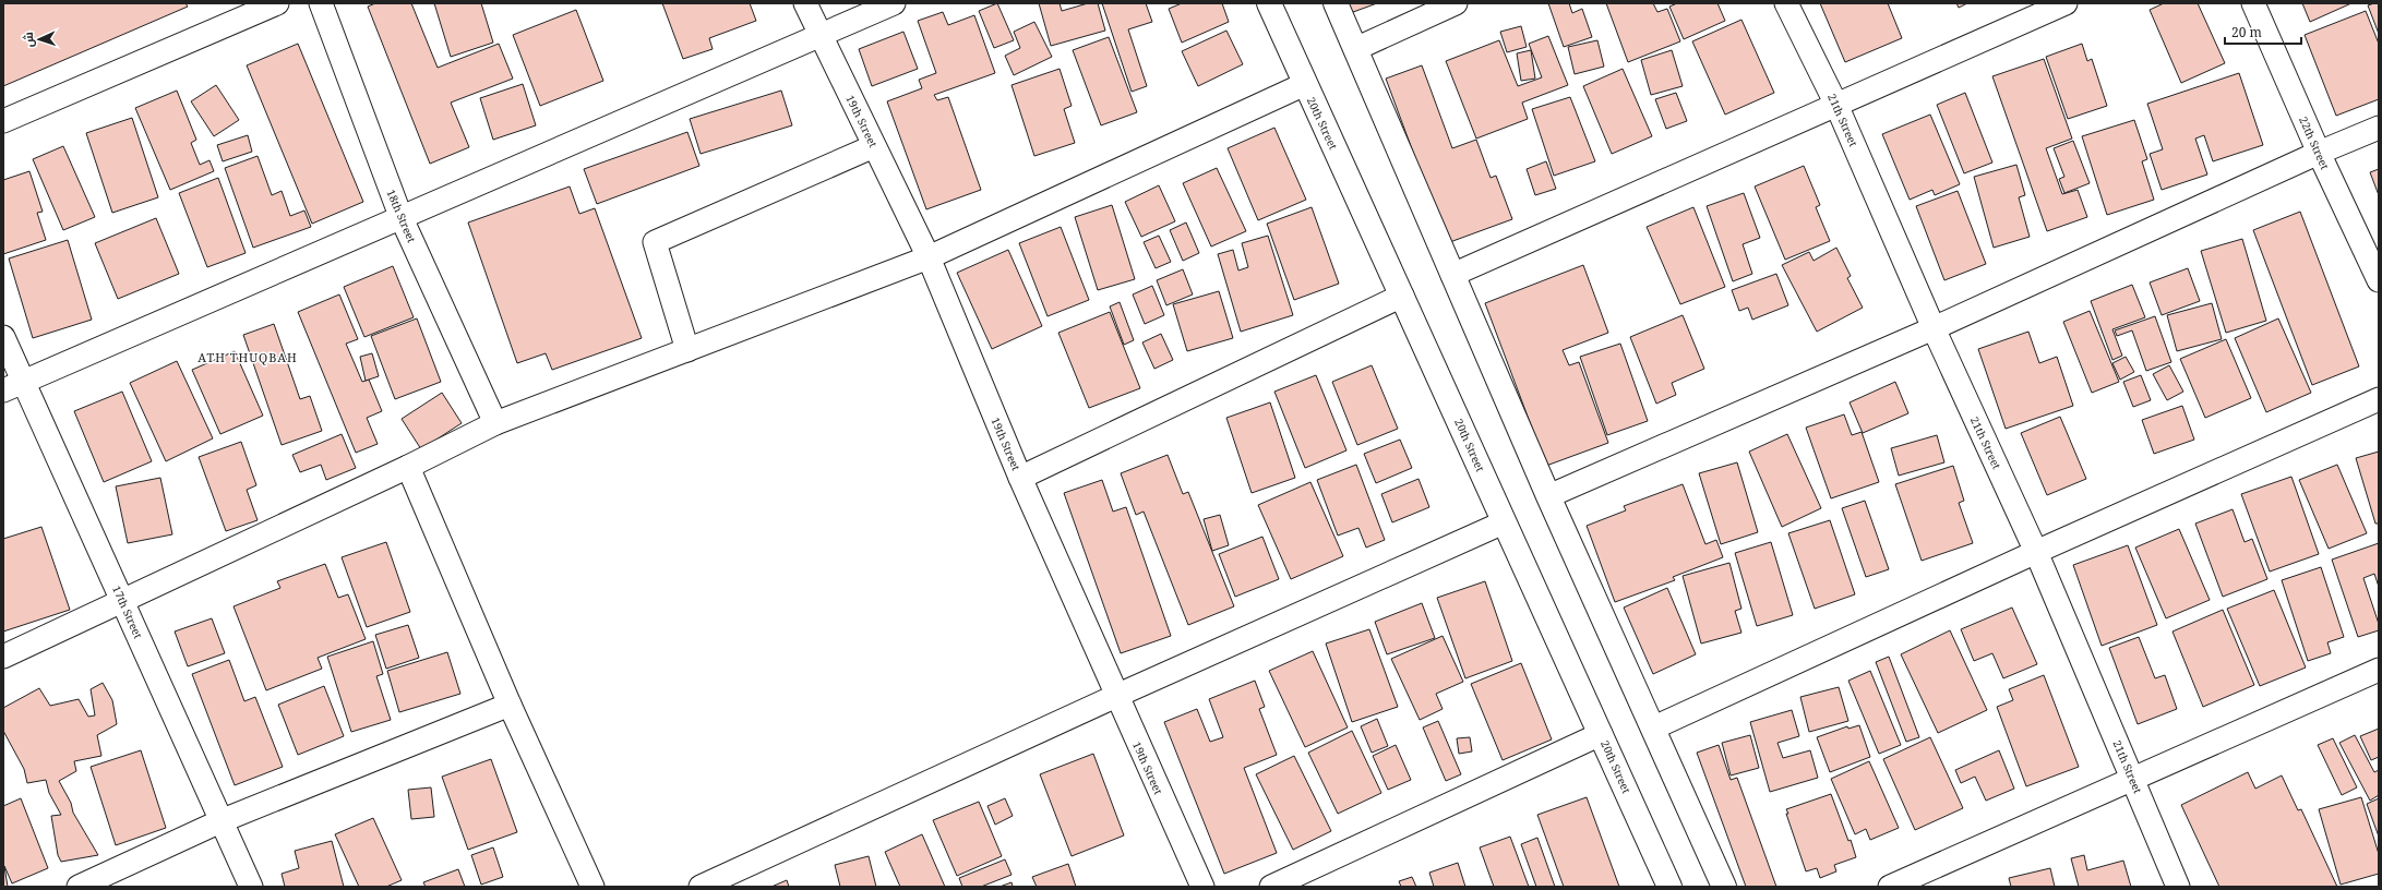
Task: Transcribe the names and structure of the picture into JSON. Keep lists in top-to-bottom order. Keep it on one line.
{"streets":{"street":["21th Street","19th Street","20th Street","22th Street","18th Street","17th Street"]},"districts":["ATH THUQBAH"],"scale_bar":"20 m","north":"left"}
